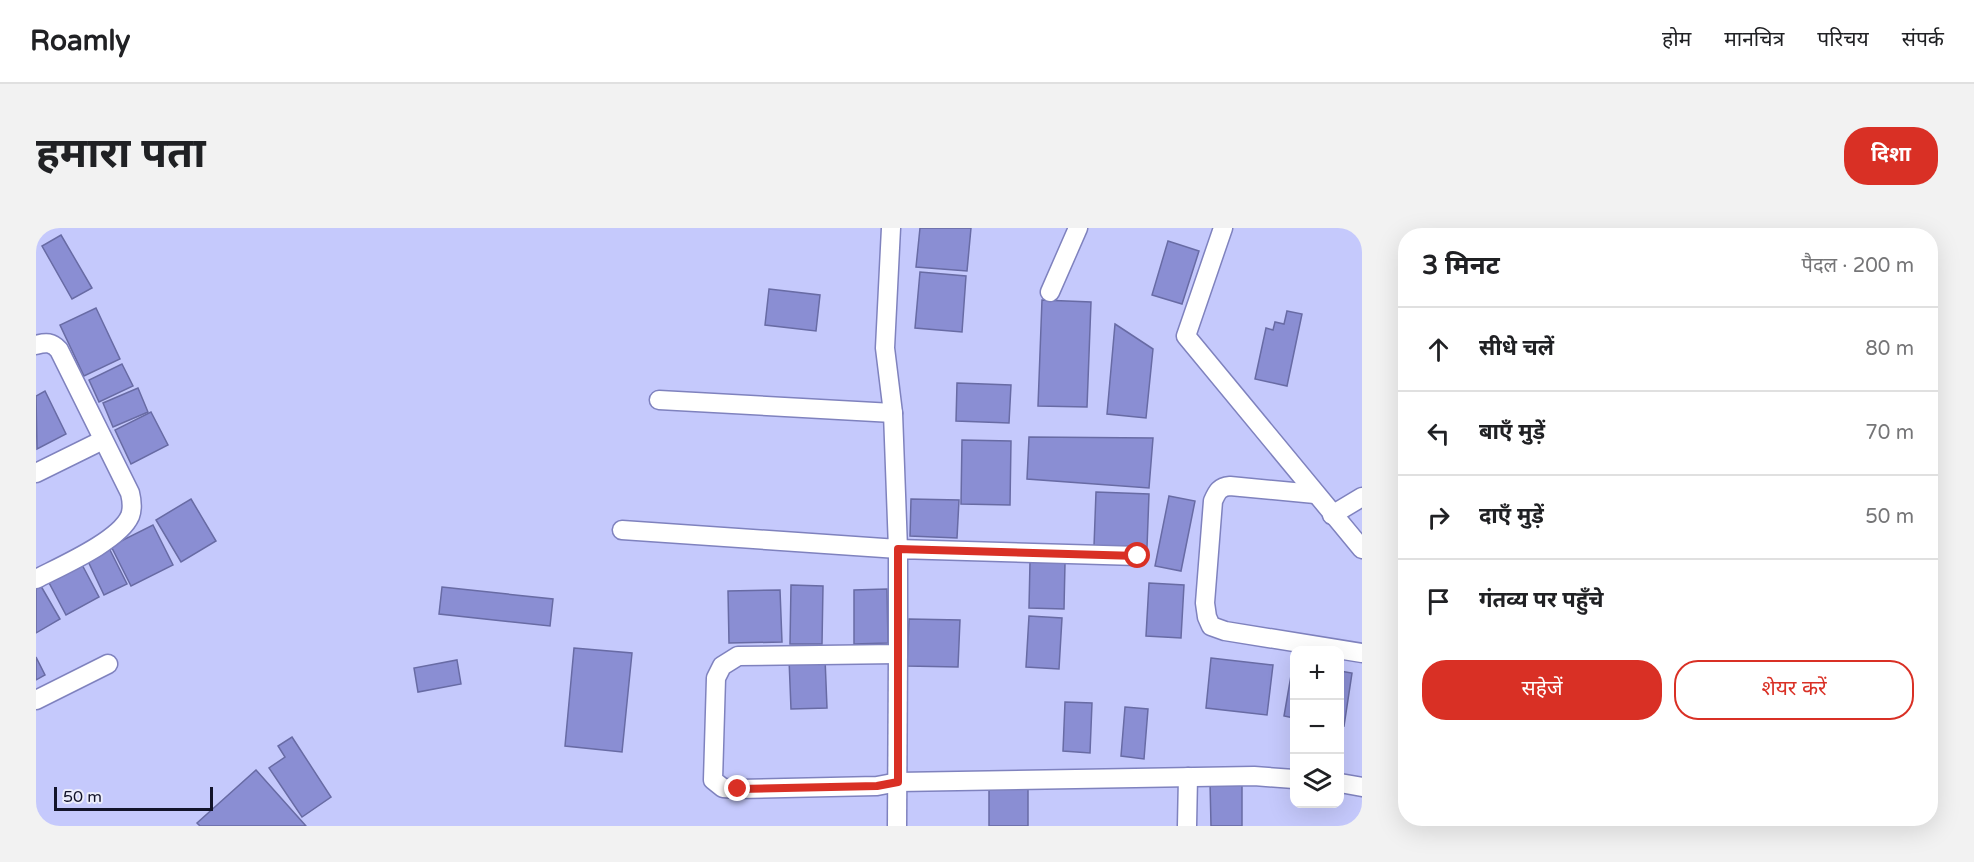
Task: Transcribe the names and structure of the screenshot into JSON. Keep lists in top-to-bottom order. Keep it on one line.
{"scale_bar":"50 m","page":{"header":"Roamly","nav":["होम","मानचित्र","परिचय","संपर्क"],"buttons":["दिशा",["सहेजें","शेयर करें"]],"title":"हमारा पता","heading":["3 मिनट","पैदल · 200 m"],"list":[["सीधे चलें","80 m"],["बाएँ मुड़ें","70 m"],["दाएँ मुड़ें","50 m"],"गंतव्य पर पहुँचे"],"map_buttons":["+","−"],"scale":"50 m"}}
